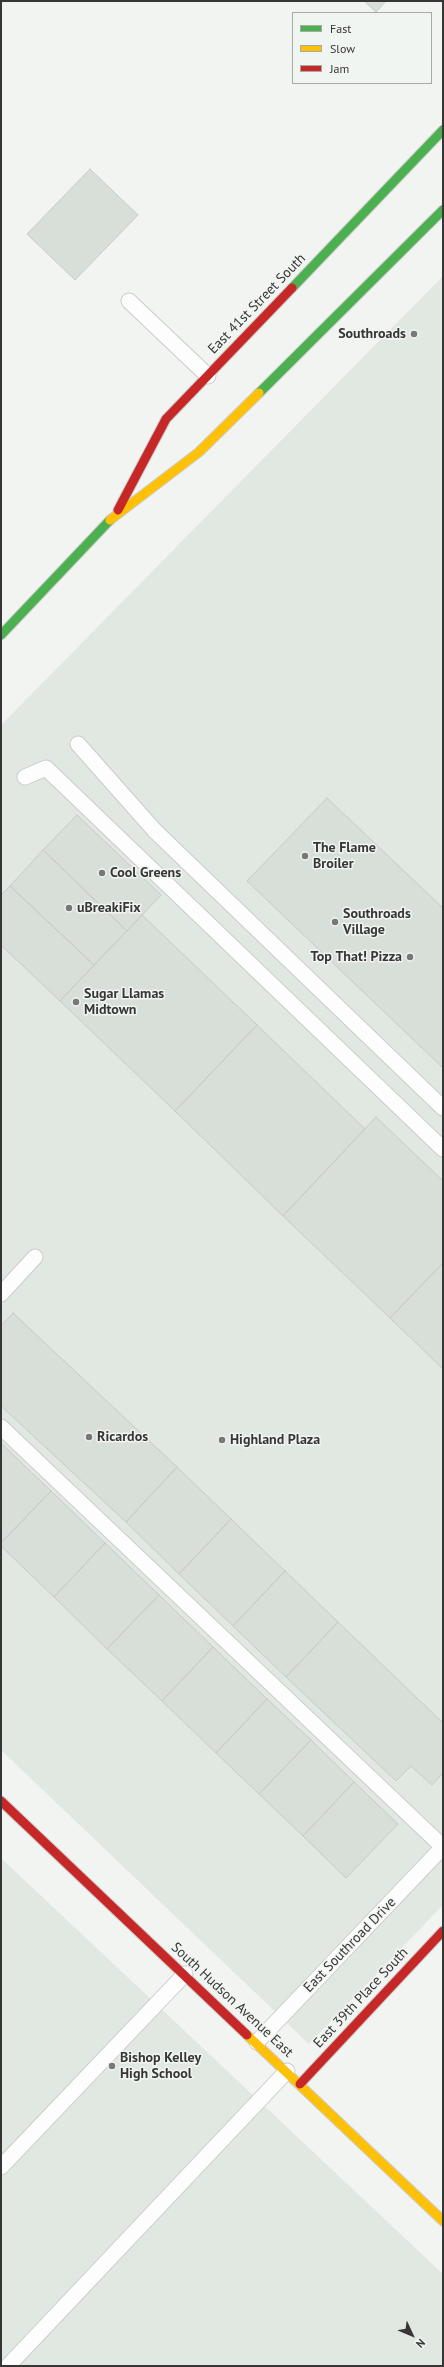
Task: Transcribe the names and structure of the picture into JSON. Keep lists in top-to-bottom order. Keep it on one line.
{"streets":{"main road":["East 41st Street South","East 39th Place South","South Hudson Avenue East"],"lane":["East Southroad Drive"]},"crossings":[["East Southroad Drive","South Hudson Avenue East"],["East 39th Place South","South Hudson Avenue East"]],"places":["Southroads","The Flame Broiler","Cool Greens","uBreakiFix","Southroads Village","Top That! Pizza","Sugar Llamas Midtown","Ricardos","Highland Plaza","Bishop Kelley High School"],"legend":["Fast","Slow","Jam"],"north":"bottom right"}
